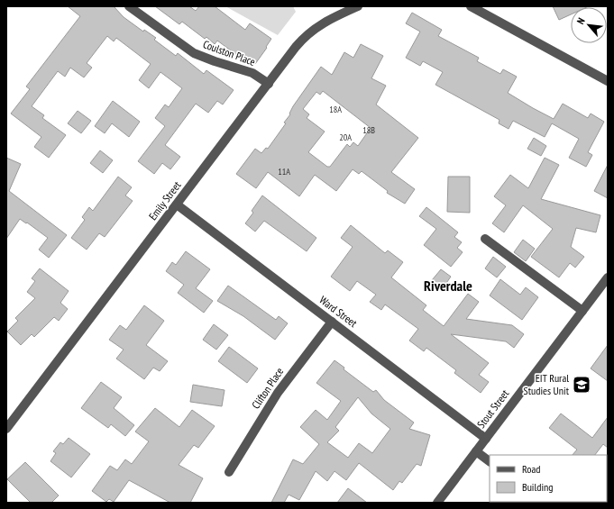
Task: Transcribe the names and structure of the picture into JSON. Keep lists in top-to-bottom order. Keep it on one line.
{"streets":{"street":["Coulston Place","Emily Street","Ward Street","Clifton Place","Stout Street"]},"crossings":[["Coulston Place","Emily Street"],["Emily Street","Ward Street"],["Ward Street","Clifton Place"],["Ward Street","Stout Street"]],"districts":["Riverdale"],"places":{"school or university":["EIT Rural Studies Unit"]},"house_numbers":["18A","18B","20A","11A"],"legend":["Road","Building"],"north":"top left"}
